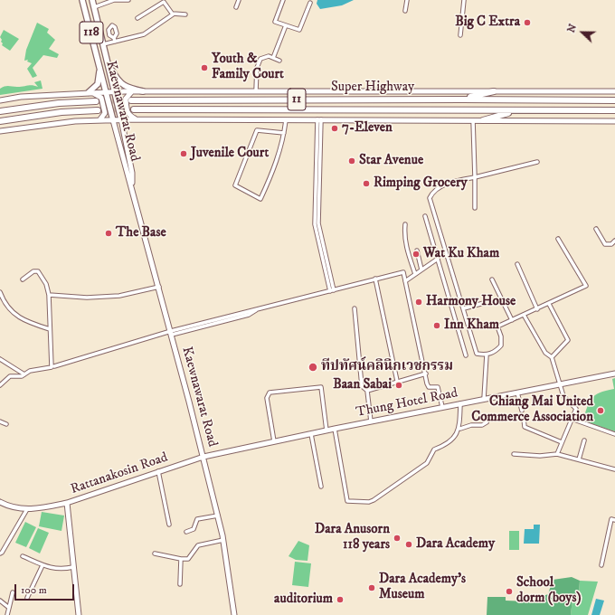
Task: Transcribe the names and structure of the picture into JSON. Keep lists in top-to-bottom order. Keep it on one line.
{"streets":{"highway":["Super Highway","11"],"main road":["118","Kaewnawarat Road"],"street":["Thung Hotel Road","Rattanakosin Road"]},"crossings":[["Kaewnawarat Road","Thung Hotel Road"],["Kaewnawarat Road","Rattanakosin Road"],["Thung Hotel Road","Rattanakosin Road"]],"places":["Big C Extra","Youth & Family Court","7-Eleven","Juvenile Court","Star Avenue","Rimping Grocery","The Base","Wat Ku Kham","Harmony House","Inn Kham","ทีปทัศน์คลินิกเวชกรรม","Baan Sabai","Chiang Mai United Commerce Association","Dara Anusorn 118 years","Dara Academy","Dara Academy's Museum","School dorm (boys)","auditorium"],"scale_bar":"100 m","north":"left"}
